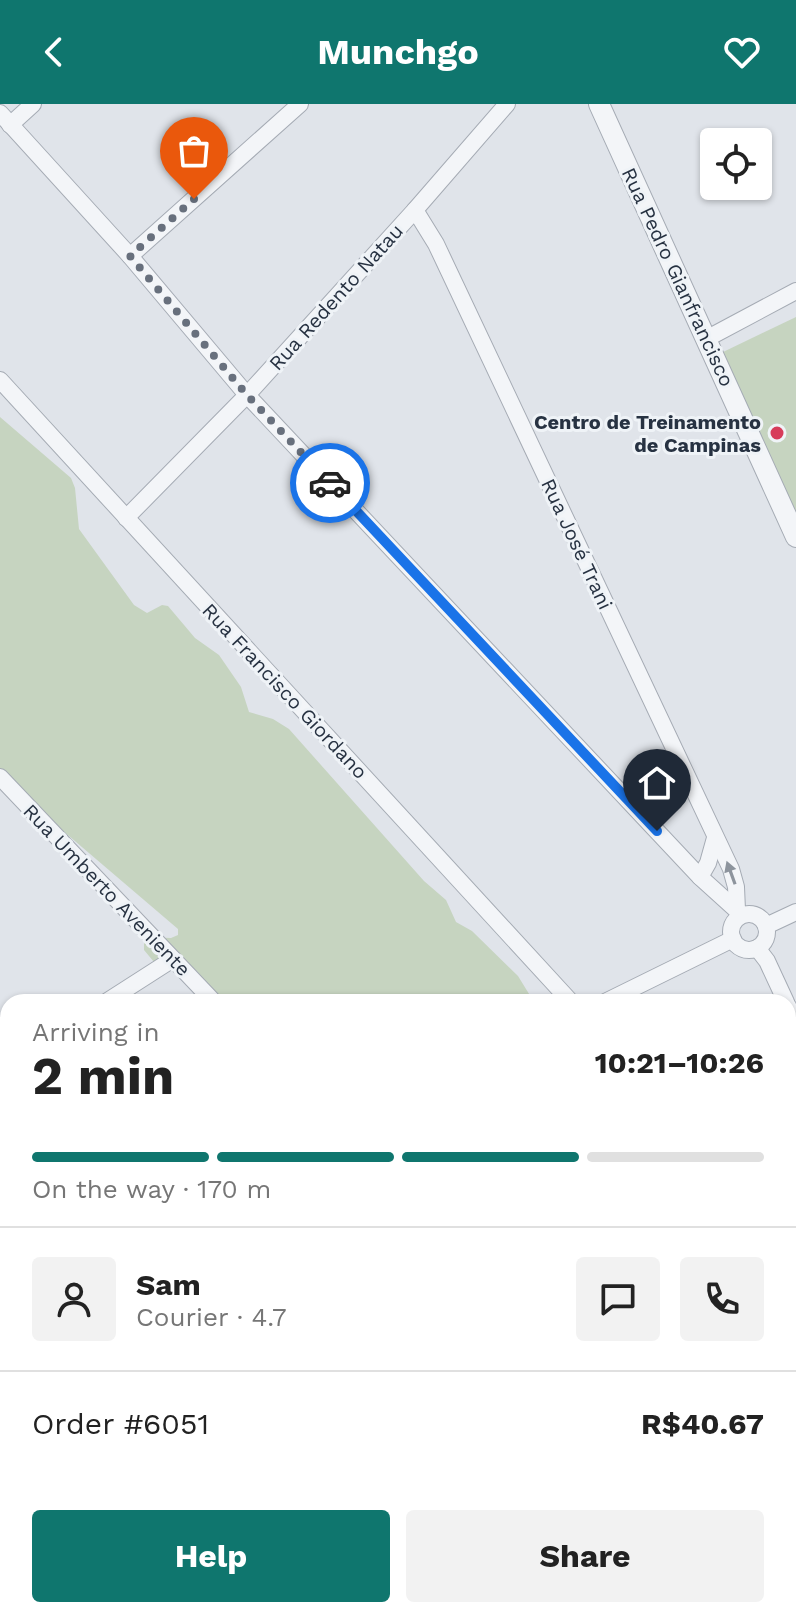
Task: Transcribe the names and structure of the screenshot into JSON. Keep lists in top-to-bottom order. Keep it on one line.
{"streets":{"street":["Rua Pedro Gianfrancisco","Rua Redento Natau","Rua José Trani","Rua Francisco Giordano","Rua Umberto Aveniente"]},"crossings":[["Rua Redento Natau","Rua José Trani"],["Rua Redento Natau","Rua Francisco Giordano"]],"places":["Centro de Treinamento de Campinas"],"page":{"header":"Munchgo","heading":["2 min","Arriving in","10:21–10:26"],"panel":["Sam","Courier · 4.7","Order #6051","R$40.67"],"bar":"On the way · 170 m","buttons":["Help","Share"]}}
